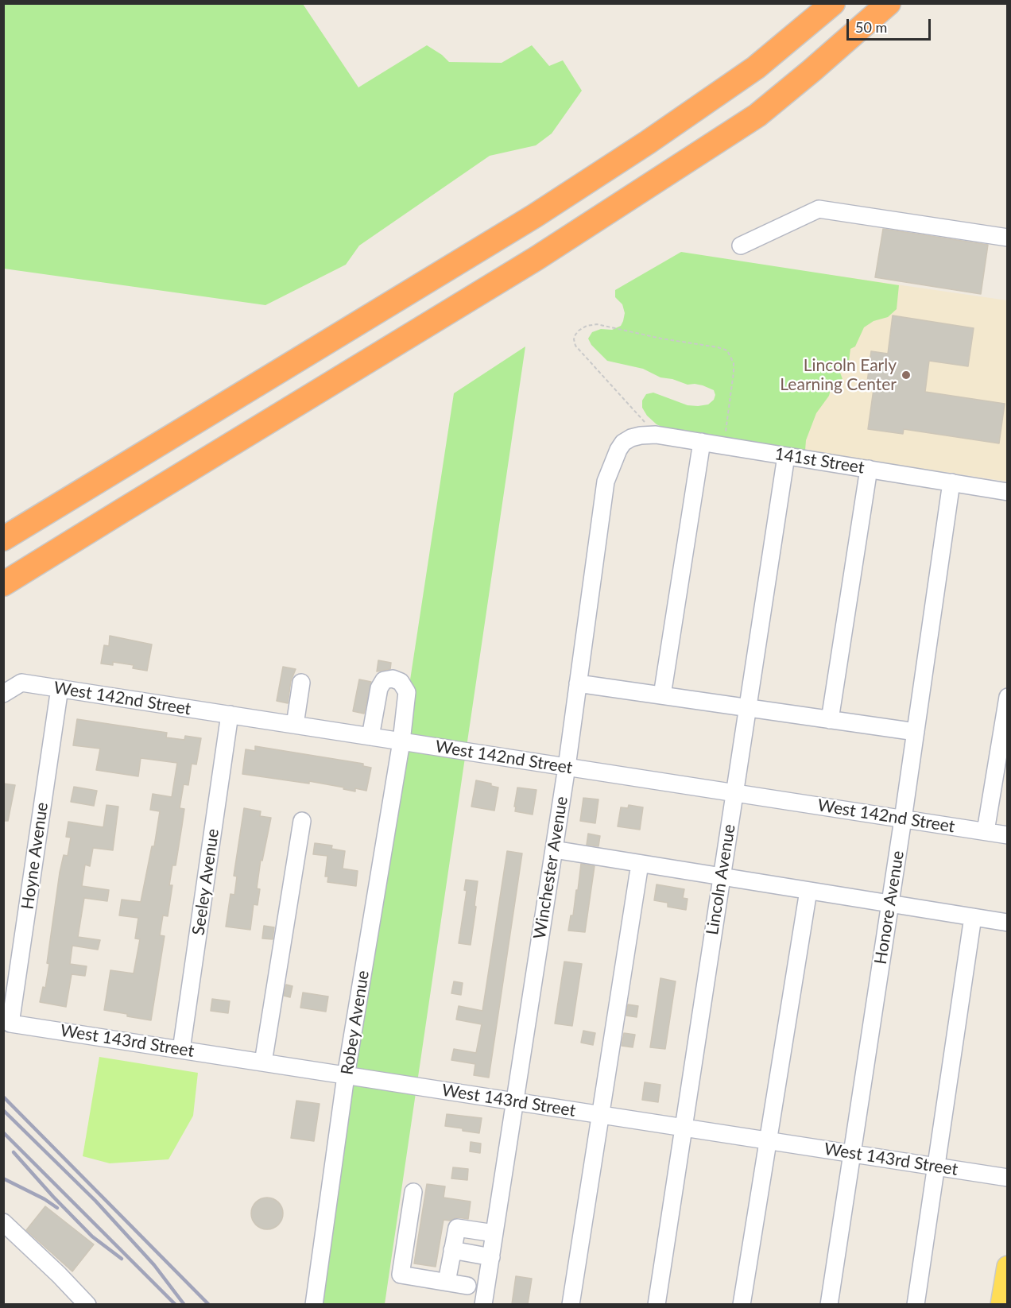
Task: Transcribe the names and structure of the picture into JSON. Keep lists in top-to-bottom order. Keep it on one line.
{"streets":{"street":["141st Street","West 142nd Street","Hoyne Avenue","Winchester Avenue","Lincoln Avenue","Seeley Avenue","Honore Avenue","Robey Avenue","West 143rd Street"]},"crossings":[["141st Street","Winchester Avenue"],["141st Street","Lincoln Avenue"],["141st Street","Honore Avenue"],["West 142nd Street","Hoyne Avenue"],["West 142nd Street","Winchester Avenue"],["West 142nd Street","Lincoln Avenue"],["West 142nd Street","Seeley Avenue"],["West 142nd Street","Honore Avenue"],["West 142nd Street","Robey Avenue"],["Hoyne Avenue","West 143rd Street"],["Winchester Avenue","West 143rd Street"],["Lincoln Avenue","West 143rd Street"],["Seeley Avenue","West 143rd Street"],["Honore Avenue","West 143rd Street"],["Robey Avenue","West 143rd Street"]],"places":["Lincoln Early Learning Center"],"scale_bar":"50 m"}
